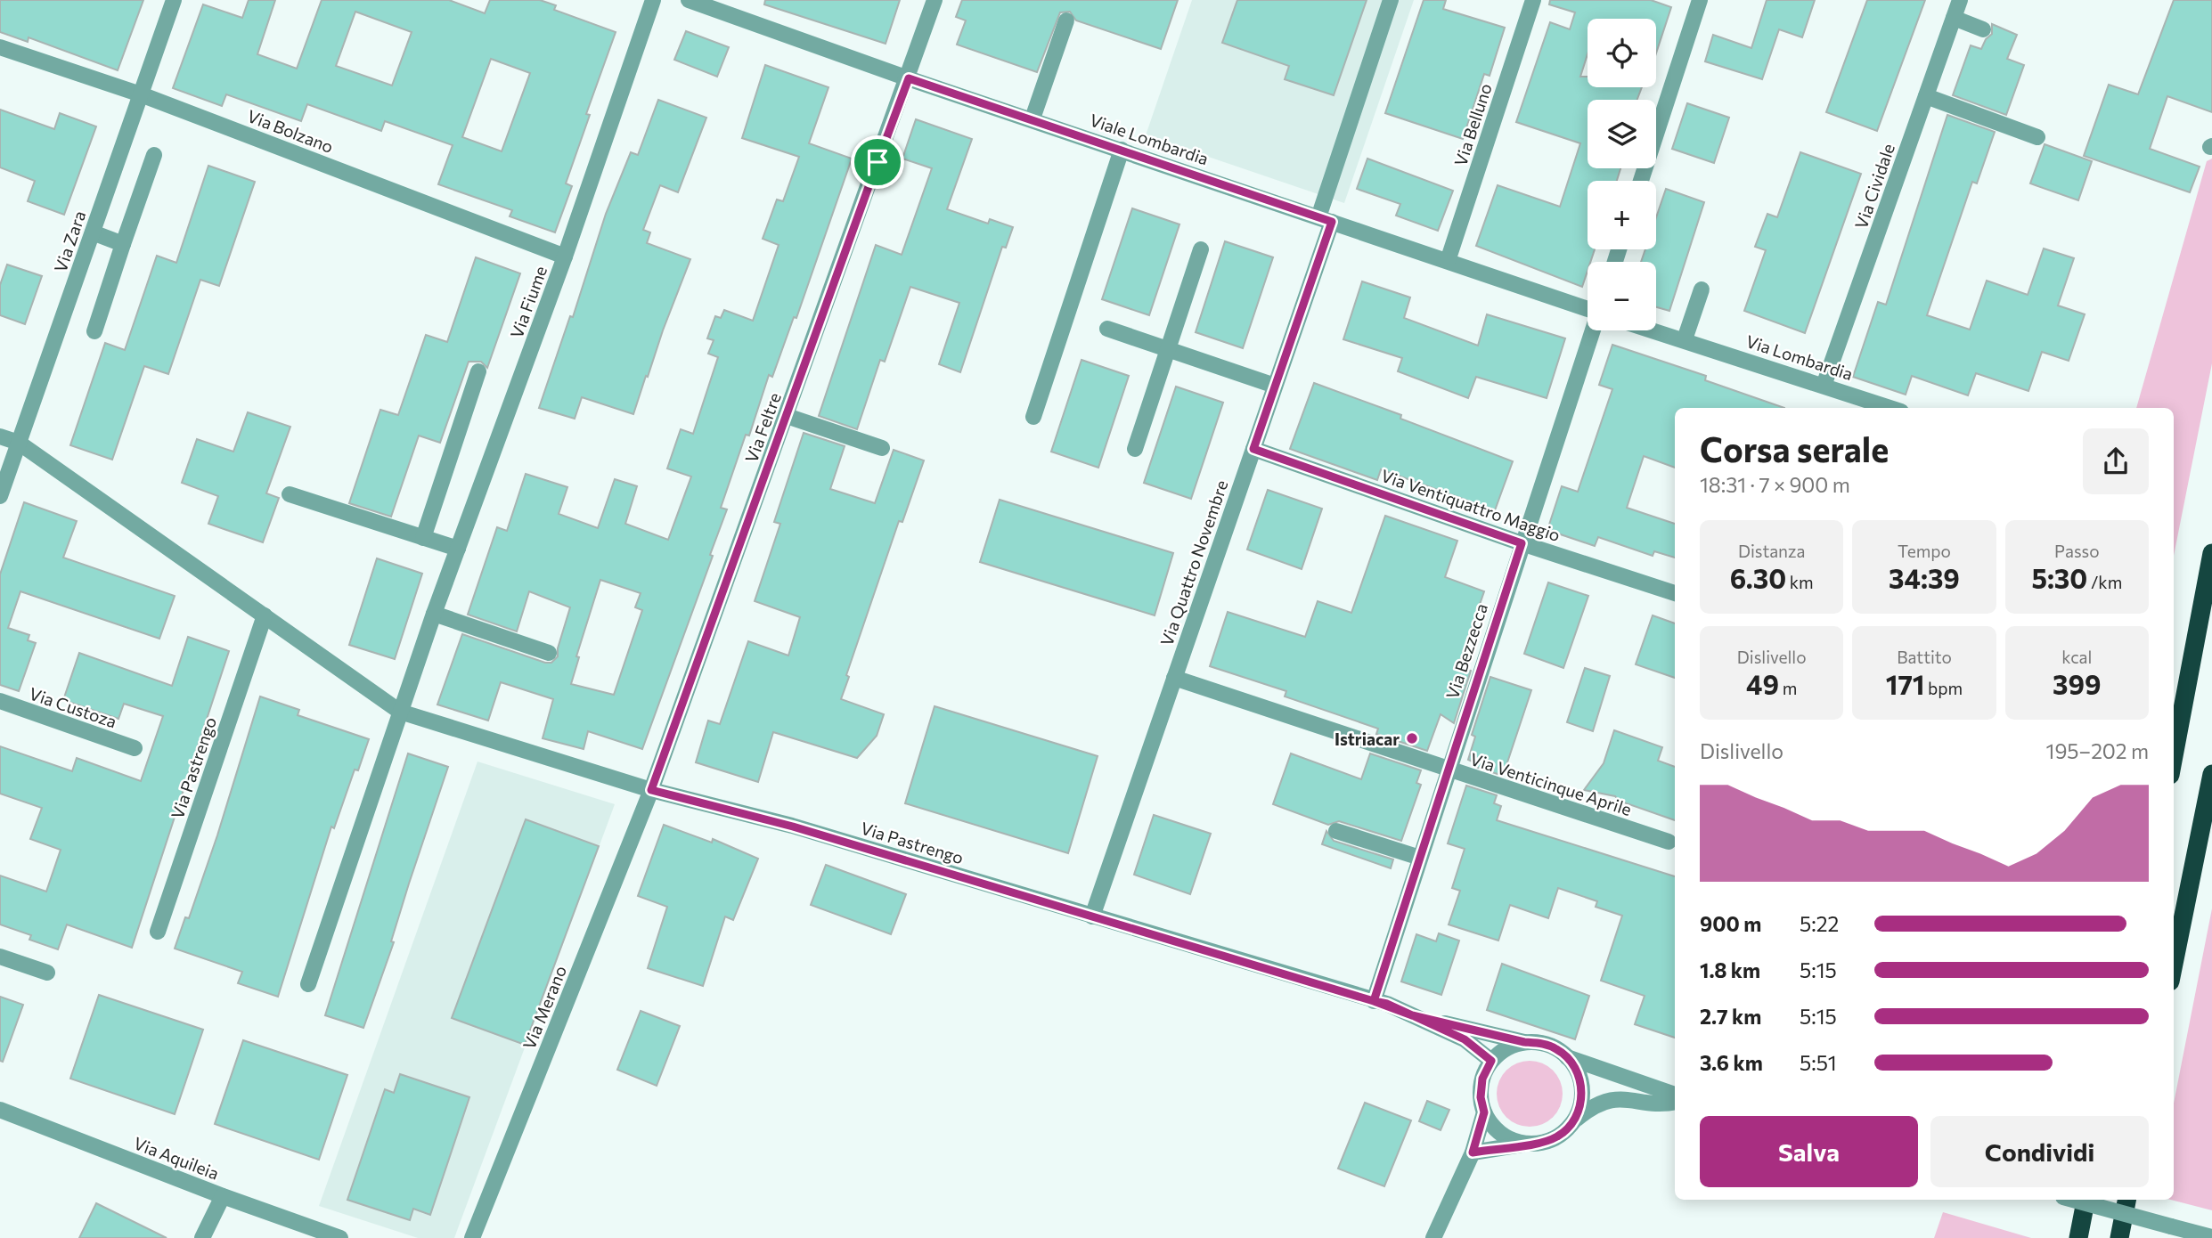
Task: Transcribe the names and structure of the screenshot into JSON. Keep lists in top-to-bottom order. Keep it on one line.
{"streets":{"street":["Via Belluno","Via Bolzano","Viale Lombardia","Via Cividale","Via Zara","Via Fiume","Via Lombardia","Via Feltre","Via Ventiquattro Maggio","Via Quattro Novembre","Via Bezzecca","Via Custoza","Via Pastrengo","Via Venticinque Aprile","Via Merano","Via Aquileia"]},"crossings":[["Via Belluno","Viale Lombardia"],["Via Bolzano","Via Zara"],["Via Bolzano","Via Fiume"],["Viale Lombardia","Via Feltre"],["Viale Lombardia","Via Quattro Novembre"],["Via Cividale","Via Lombardia"],["Via Zara","Via Pastrengo"],["Via Fiume","Via Pastrengo"],["Via Feltre","Via Pastrengo"],["Via Feltre","Via Merano"],["Via Ventiquattro Maggio","Via Quattro Novembre"],["Via Ventiquattro Maggio","Via Bezzecca"],["Via Quattro Novembre","Via Pastrengo"],["Via Quattro Novembre","Via Venticinque Aprile"],["Via Bezzecca","Via Pastrengo"],["Via Bezzecca","Via Venticinque Aprile"],["Via Pastrengo","Via Merano"]],"places":["Istriacar"],"page":{"map_buttons":["+","−"],"heading":["Corsa serale","18:31 · 7 × 900 m"],"stats":[["Distanza","6.30 km"],["Tempo","34:39"],["Passo","5:30 /km"],["Dislivello","49 m"],["Battito","171 bpm"],["kcal","399"]],"chart":["Dislivello","195–202 m"],"list":[{"name":"900 m","note":"5:22"},{"name":"1.8 km","note":"5:15"},{"name":"2.7 km","note":"5:15"},{"name":"3.6 km","note":"5:51"}],"buttons":["Salva","Condividi"]}}
